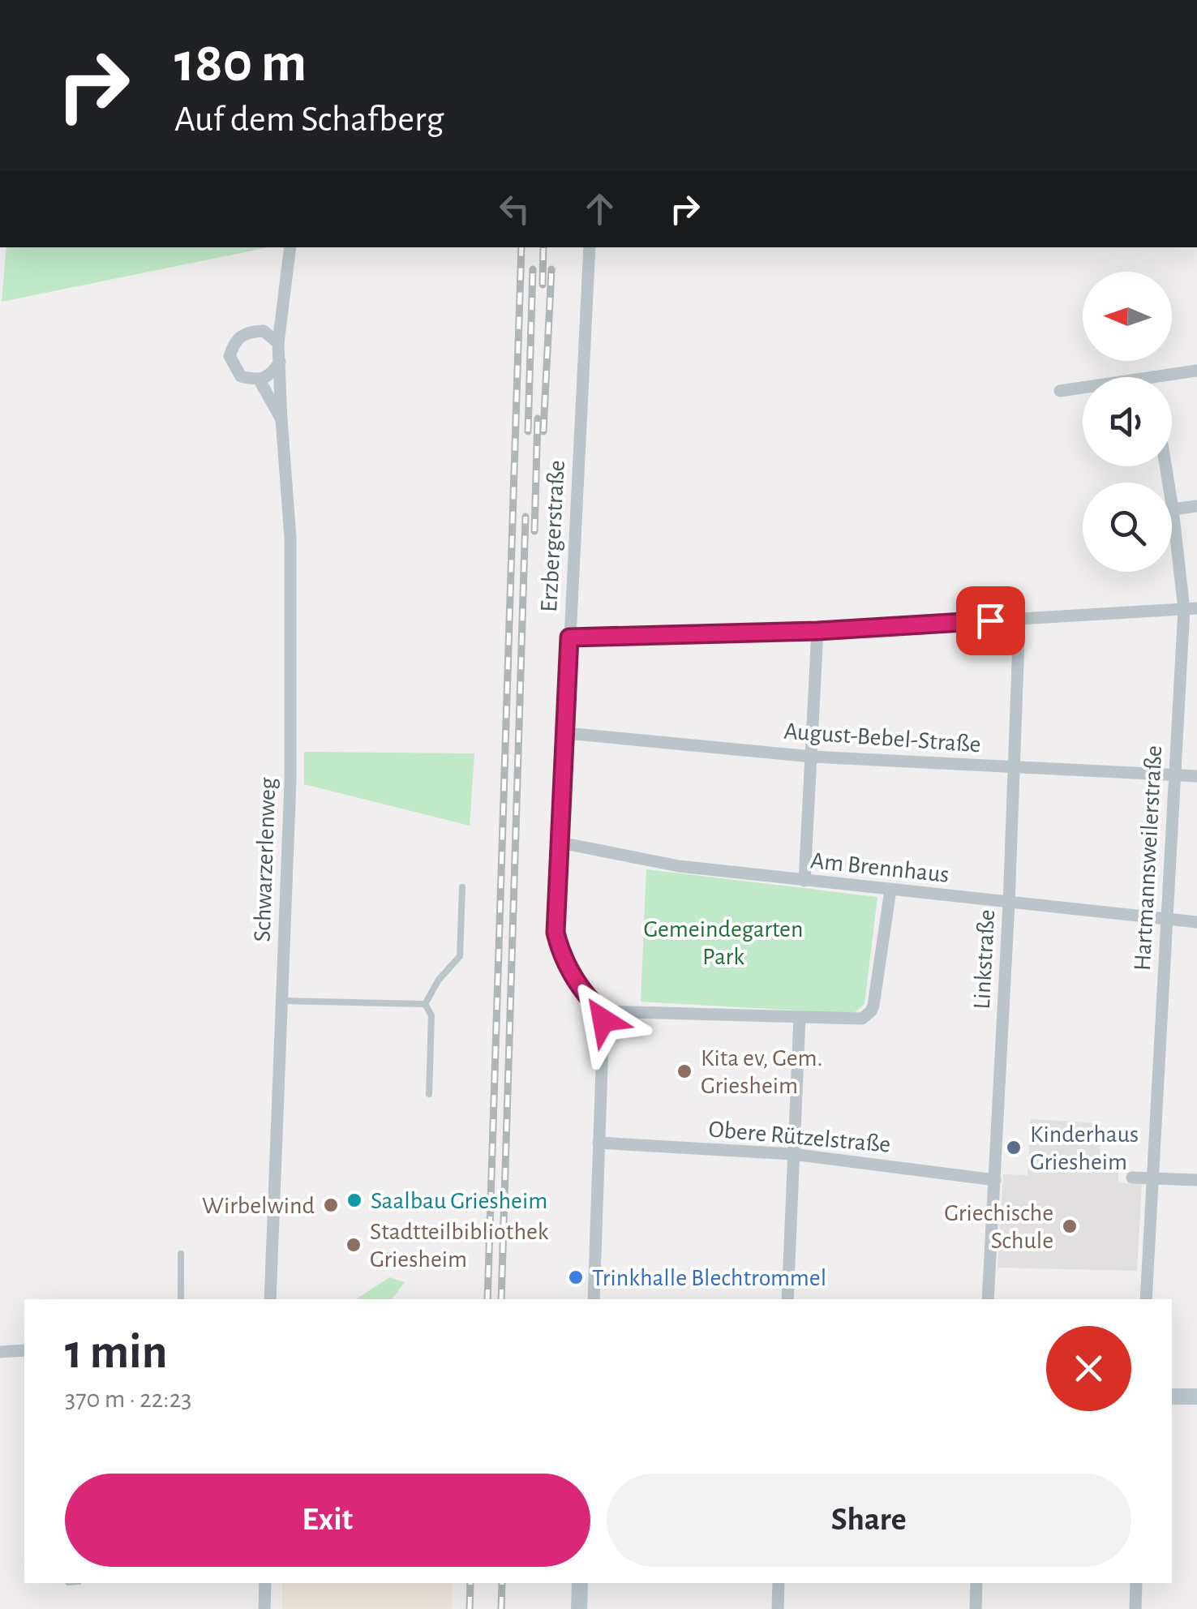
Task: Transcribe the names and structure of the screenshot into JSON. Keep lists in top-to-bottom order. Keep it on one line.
{"streets":{"street":["Erzbergerstraße","August-Bebel-Straße","Hartmannsweilerstraße","Schwarzerlenweg","Am Brennhaus","Linkstraße","Obere Rützelstraße"]},"crossings":[["Erzbergerstraße","August-Bebel-Straße"],["Erzbergerstraße","Am Brennhaus"],["August-Bebel-Straße","Hartmannsweilerstraße"],["August-Bebel-Straße","Linkstraße"],["Hartmannsweilerstraße","Am Brennhaus"],["Am Brennhaus","Linkstraße"],["Linkstraße","Obere Rützelstraße"]],"parks":["Gemeindegarten Park"],"places":["Kita ev, Gem. Griesheim","Kinderhaus Griesheim","Saalbau Griesheim","Wirbelwind","Griechische Schule","Stadtteilbibliothek Griesheim","Trinkhalle Blechtrommel"],"north":"left","page":{"turn":["180 m","Auf dem Schafberg"],"heading":["1 min","370 m · 22:23"],"buttons":["Exit","Share"]}}
